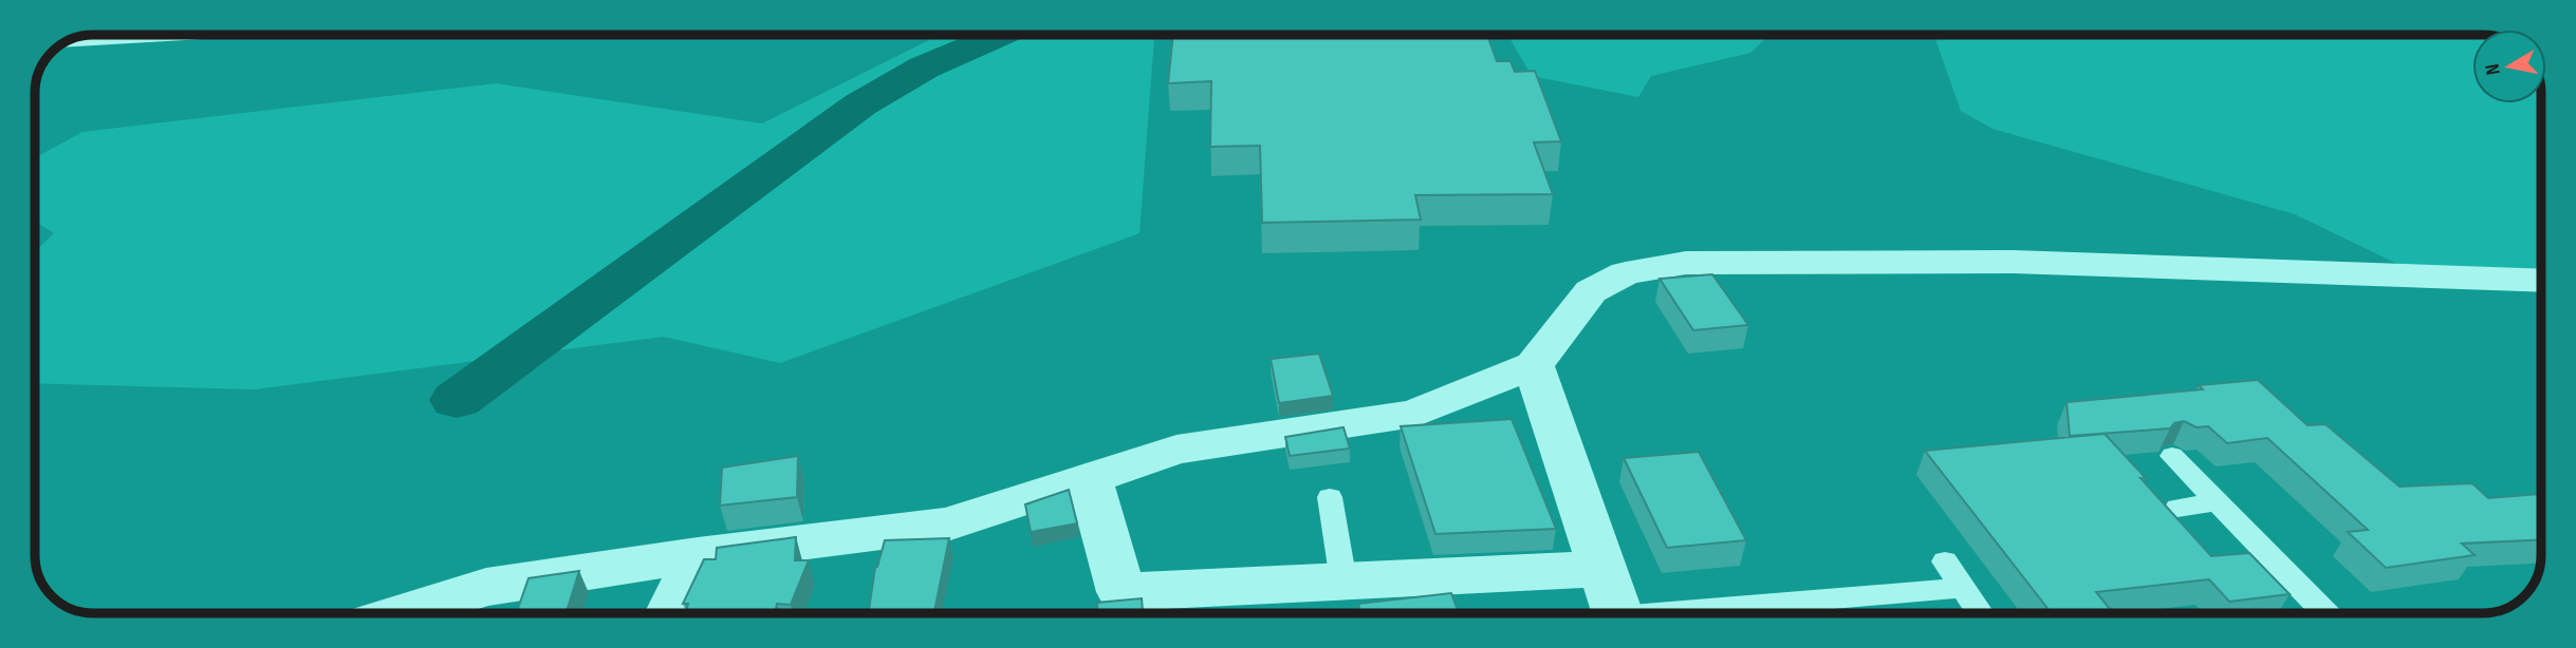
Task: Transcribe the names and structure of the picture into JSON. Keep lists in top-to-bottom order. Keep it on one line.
{"north":"left"}
